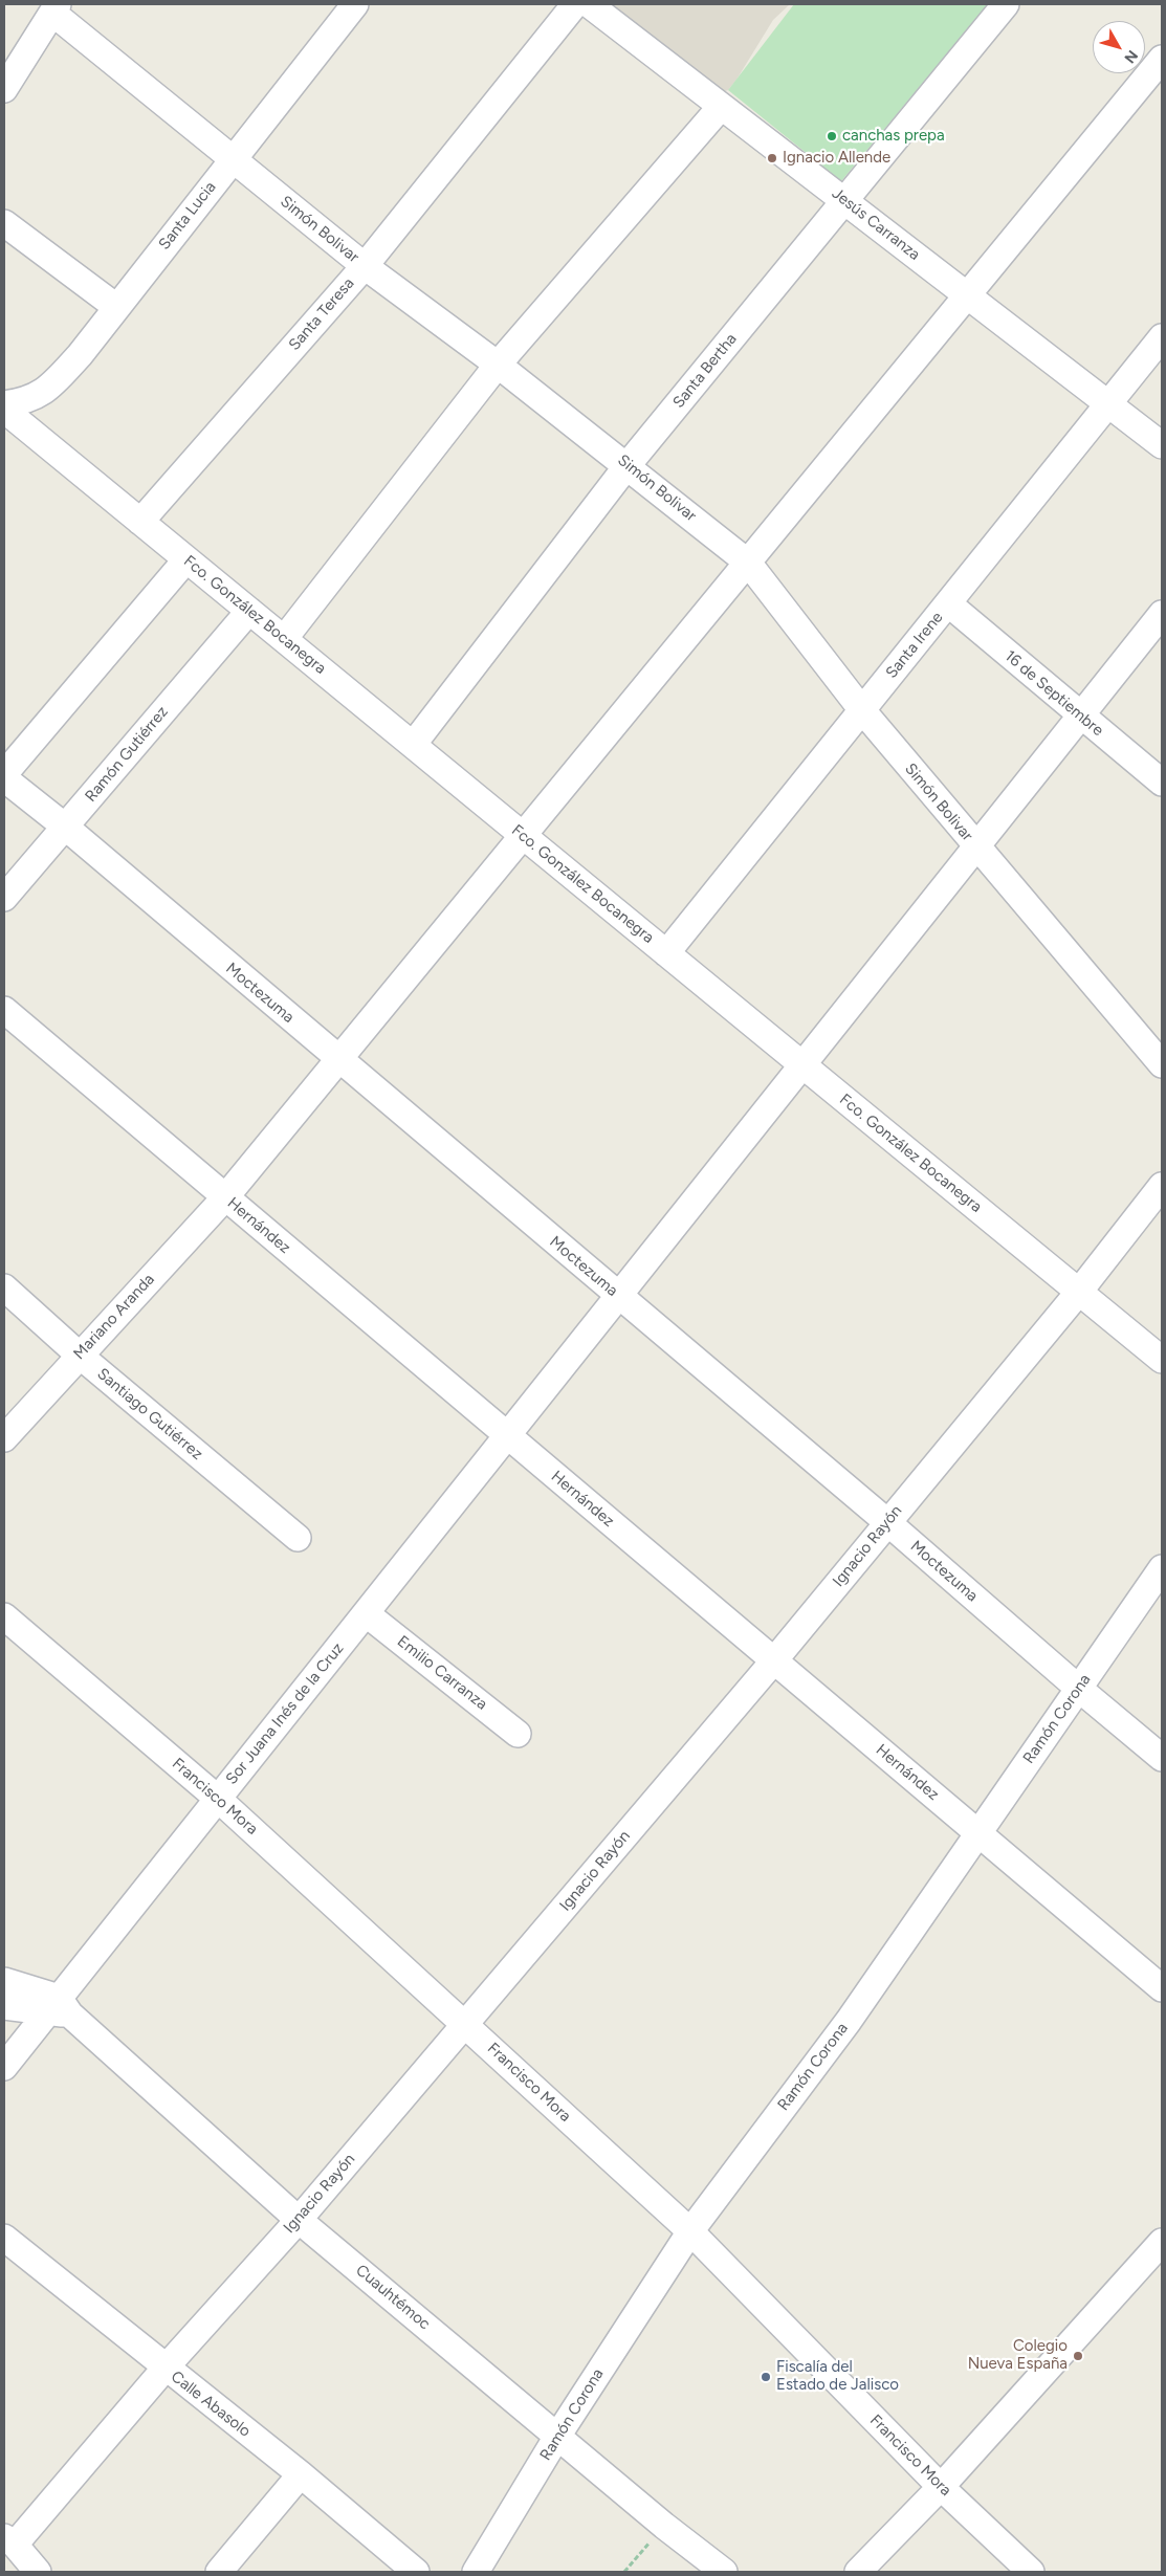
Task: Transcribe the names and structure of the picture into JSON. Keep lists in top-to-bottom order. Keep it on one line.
{"streets":{"street":["Santa Lucia","Jesús Carranza","Simón Bolivar","Santa Teresa","Santa Bertha","Fco. González Bocanegra","Santa Irene","16 de Septiembre","Ramón Gutiérrez","Moctezuma","Hernández","Mariano Aranda","Santiago Gutiérrez","Ignacio Rayón","Emilio Carranza","Sor Juana Inés de la Cruz","Ramón Corona","Francisco Mora","Cuauhtémoc","Calle Abasolo"]},"crossings":[["Santa Lucia","Simón Bolivar"],["Jesús Carranza","Santa Bertha"],["Jesús Carranza","Santa Irene"],["Jesús Carranza","Mariano Aranda"],["Simón Bolivar","Santa Teresa"],["Simón Bolivar","Santa Bertha"],["Simón Bolivar","Santa Irene"],["Simón Bolivar","Mariano Aranda"],["Simón Bolivar","Sor Juana Inés de la Cruz"],["Santa Teresa","Fco. González Bocanegra"],["Santa Bertha","Fco. González Bocanegra"],["Fco. González Bocanegra","Santa Irene"],["Fco. González Bocanegra","Ramón Gutiérrez"],["Fco. González Bocanegra","Mariano Aranda"],["Fco. González Bocanegra","Ignacio Rayón"],["Fco. González Bocanegra","Sor Juana Inés de la Cruz"],["Santa Irene","16 de Septiembre"],["16 de Septiembre","Sor Juana Inés de la Cruz"],["Ramón Gutiérrez","Moctezuma"],["Moctezuma","Mariano Aranda"],["Moctezuma","Ignacio Rayón"],["Moctezuma","Sor Juana Inés de la Cruz"],["Moctezuma","Ramón Corona"],["Hernández","Mariano Aranda"],["Hernández","Ignacio Rayón"],["Hernández","Sor Juana Inés de la Cruz"],["Hernández","Ramón Corona"],["Mariano Aranda","Santiago Gutiérrez"],["Ignacio Rayón","Francisco Mora"],["Ignacio Rayón","Cuauhtémoc"],["Ignacio Rayón","Calle Abasolo"],["Emilio Carranza","Sor Juana Inés de la Cruz"],["Sor Juana Inés de la Cruz","Francisco Mora"],["Sor Juana Inés de la Cruz","Cuauhtémoc"],["Ramón Corona","Francisco Mora"],["Ramón Corona","Cuauhtémoc"]],"places":["canchas prepa","Ignacio Allende","Colegio Nueva España","Fiscalía del Estado de Jalisco"],"north":"bottom right"}
